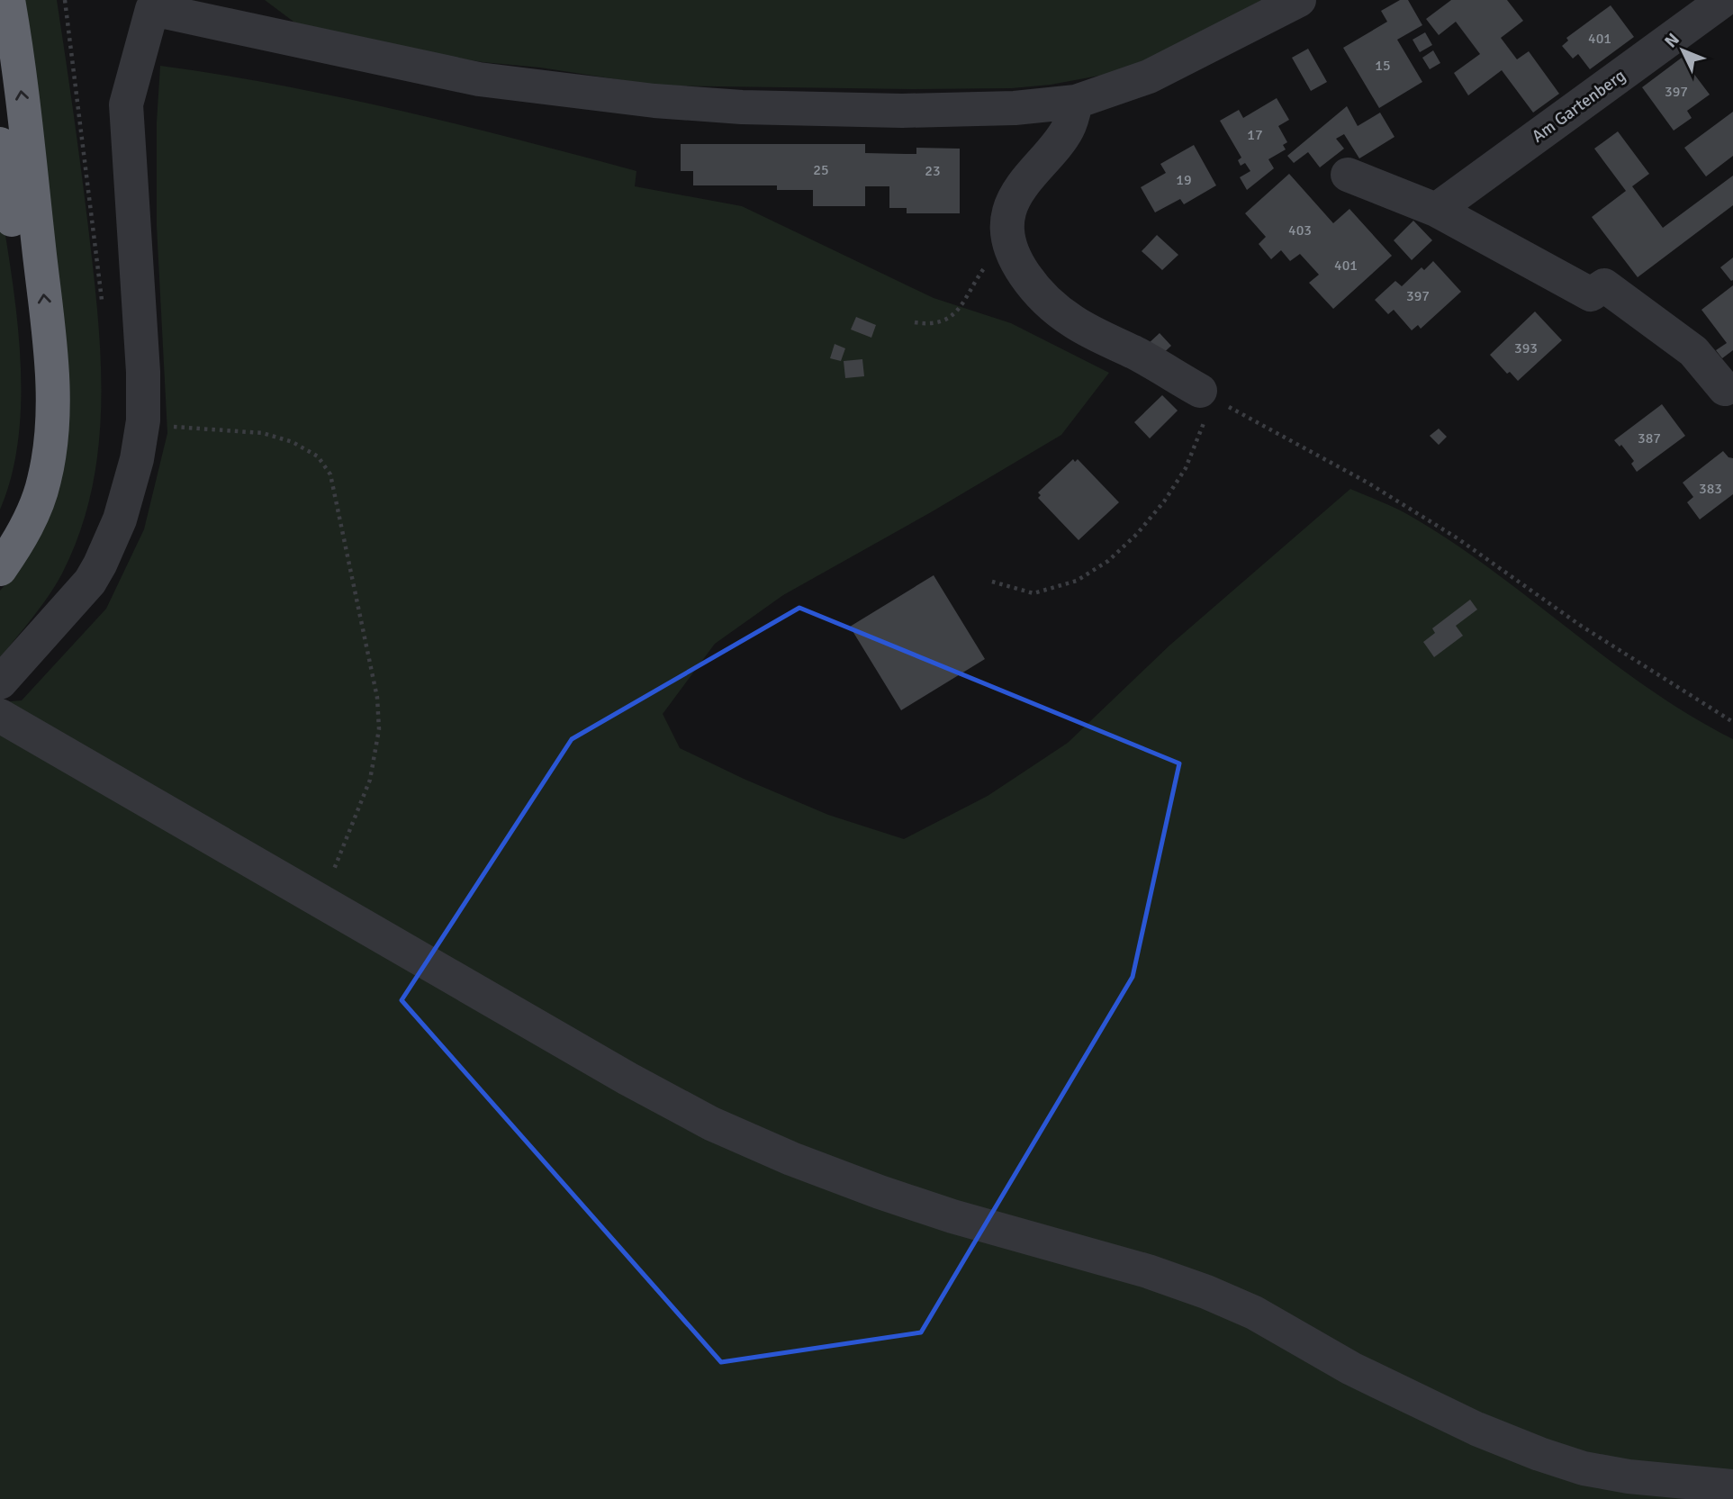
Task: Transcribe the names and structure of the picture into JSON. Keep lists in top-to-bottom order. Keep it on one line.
{"streets":{"street":["Am Gartenberg"]},"house_numbers":["401","15","397","17","25","23","19","403","401","397","393","387","383"],"north":"top left"}
